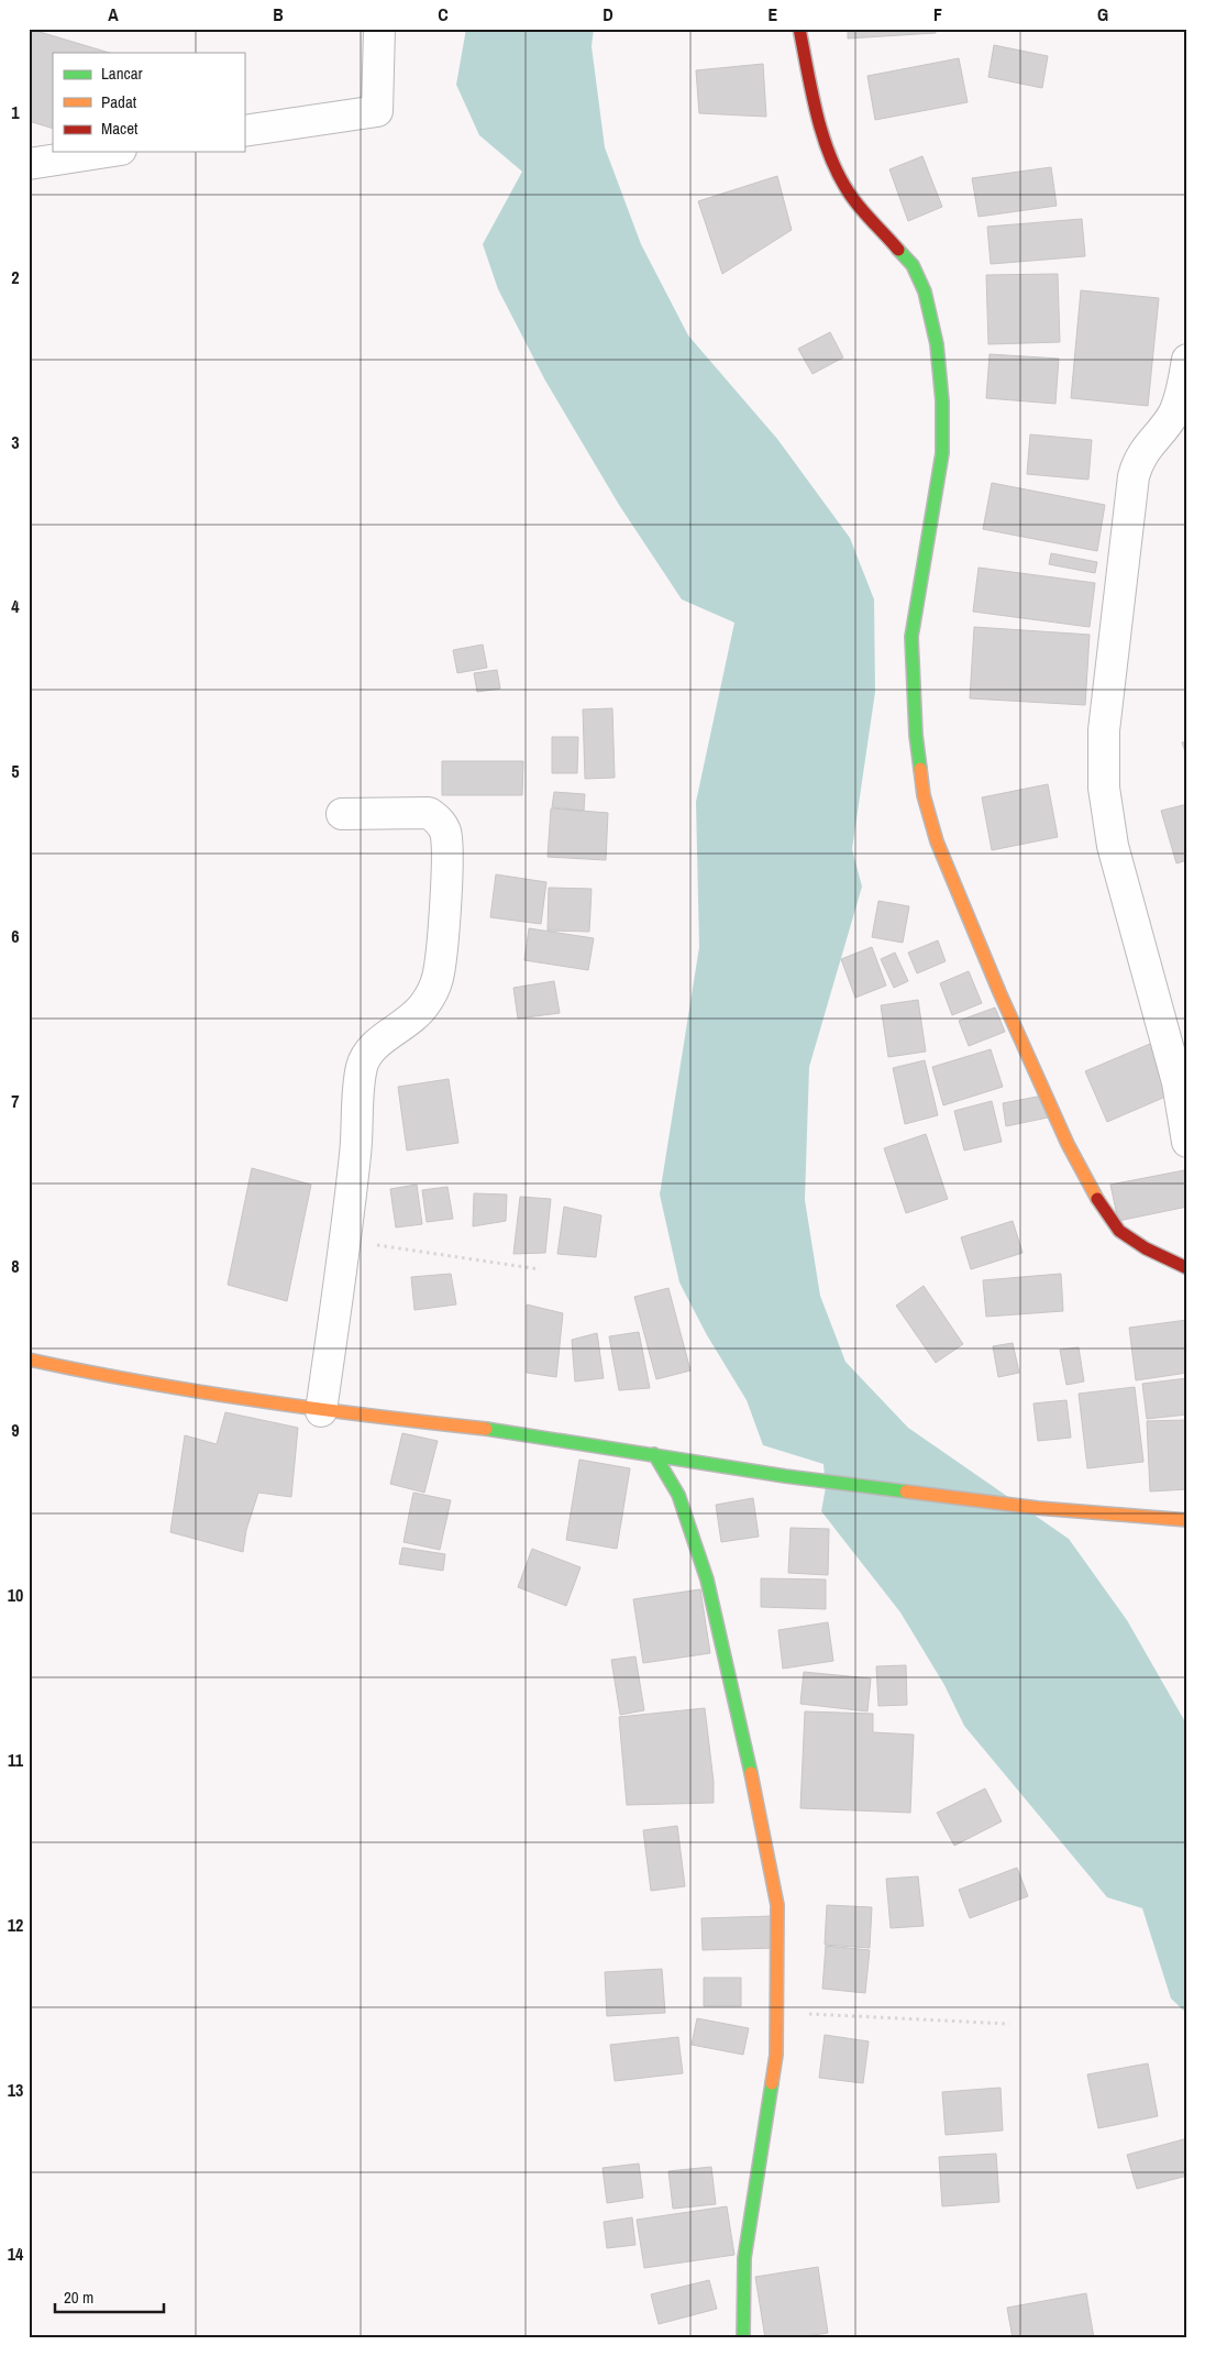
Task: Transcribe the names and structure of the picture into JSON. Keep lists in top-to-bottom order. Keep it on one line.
{"legend":["Lancar","Padat","Macet"],"scale_bar":"20 m","grid":{"columns":["A","B","C","D","E","F","G"],"rows":["1","2","3","4","5","6","7","8","9","10","11","12","13","14"]}}
